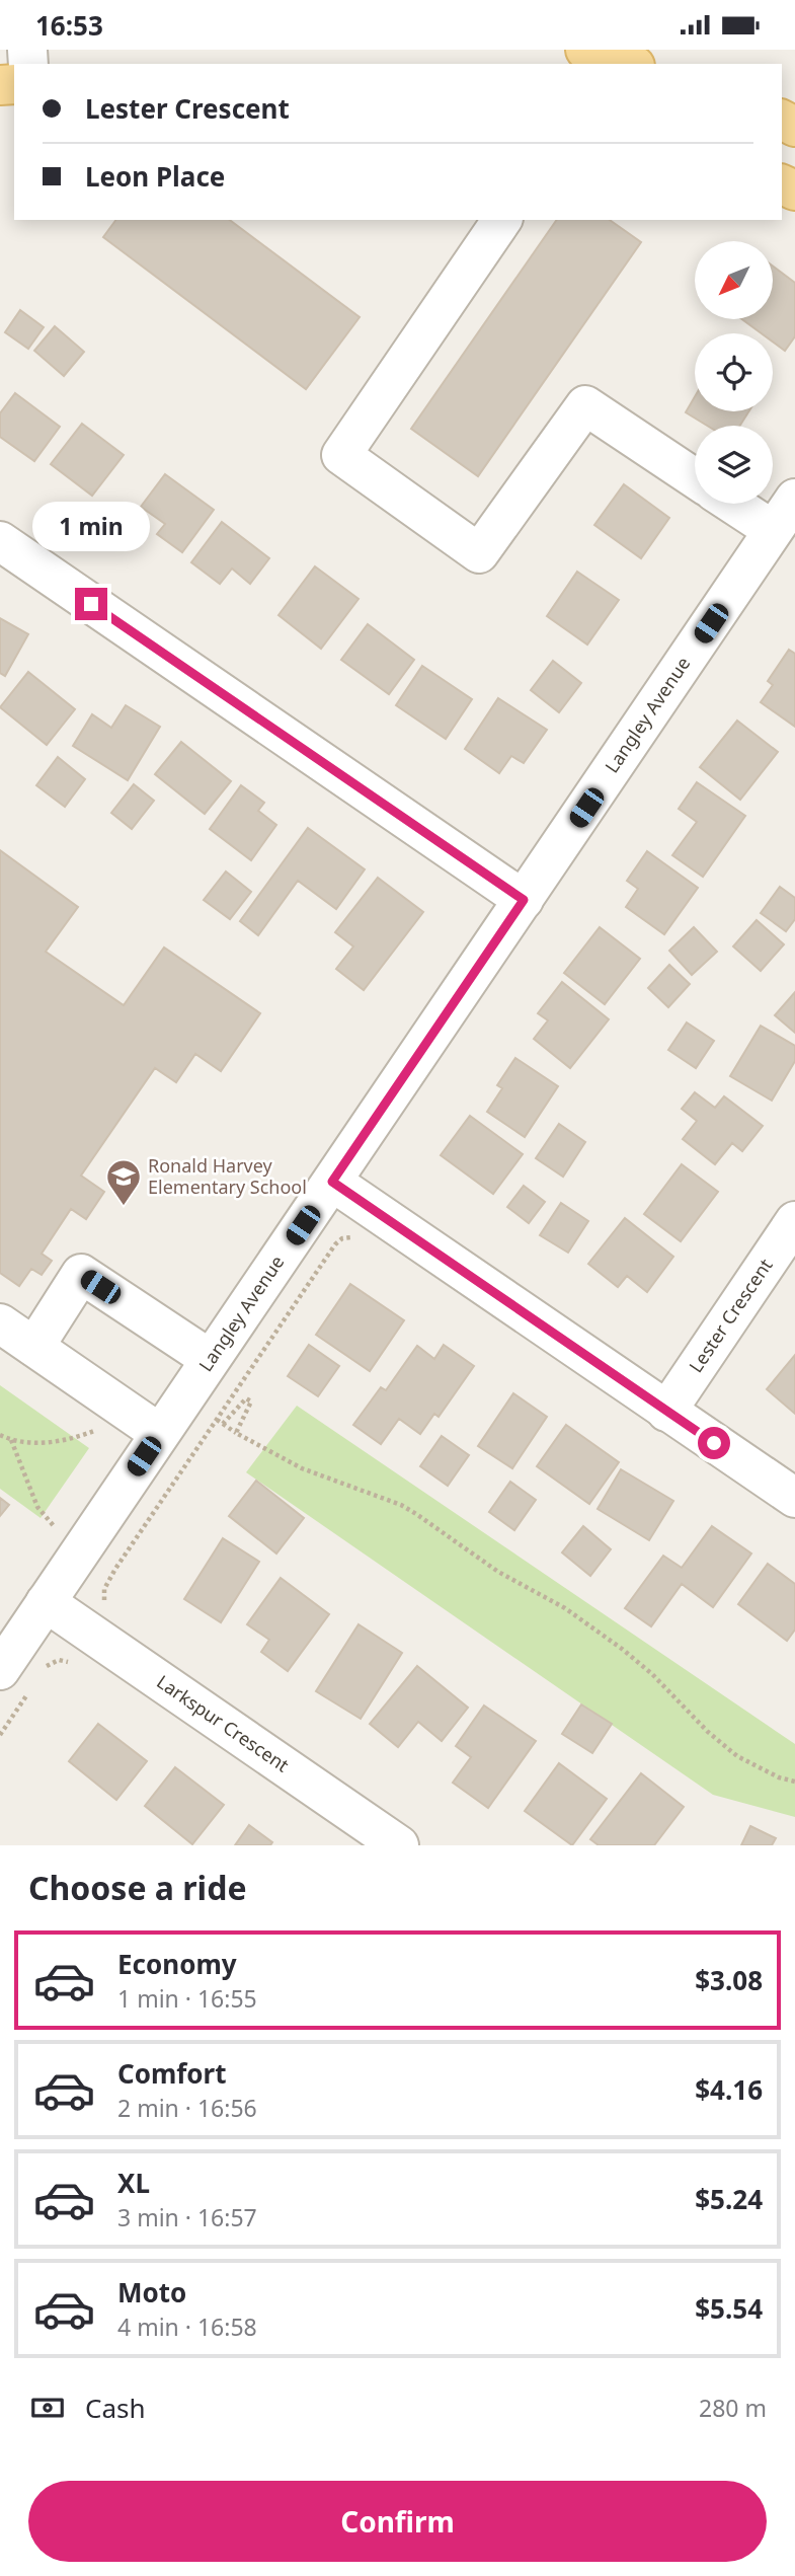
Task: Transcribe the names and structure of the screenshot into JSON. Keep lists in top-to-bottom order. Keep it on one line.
{"streets":{"street":["Langley Avenue","Lester Crescent","Larkspur Crescent"]},"crossings":[["Langley Avenue","Larkspur Crescent"]],"places":{"school or university":["Ronald Harvey Elementary School"]},"north":"bottom left","page":{"status":"16:53","banner":["Lester Crescent","Leon Place"],"bubble":"1 min","heading":"Choose a ride","list":[{"name":"Economy","note":"1 min · 16:55","value":"$3.08"},{"name":"Comfort","note":"2 min · 16:56","value":"$4.16"},{"name":"XL","note":"3 min · 16:57","value":"$5.24"},{"name":"Moto","note":"4 min · 16:58","value":"$5.54"}],"pay":["Cash","280 m"],"buttons":"Confirm"}}
